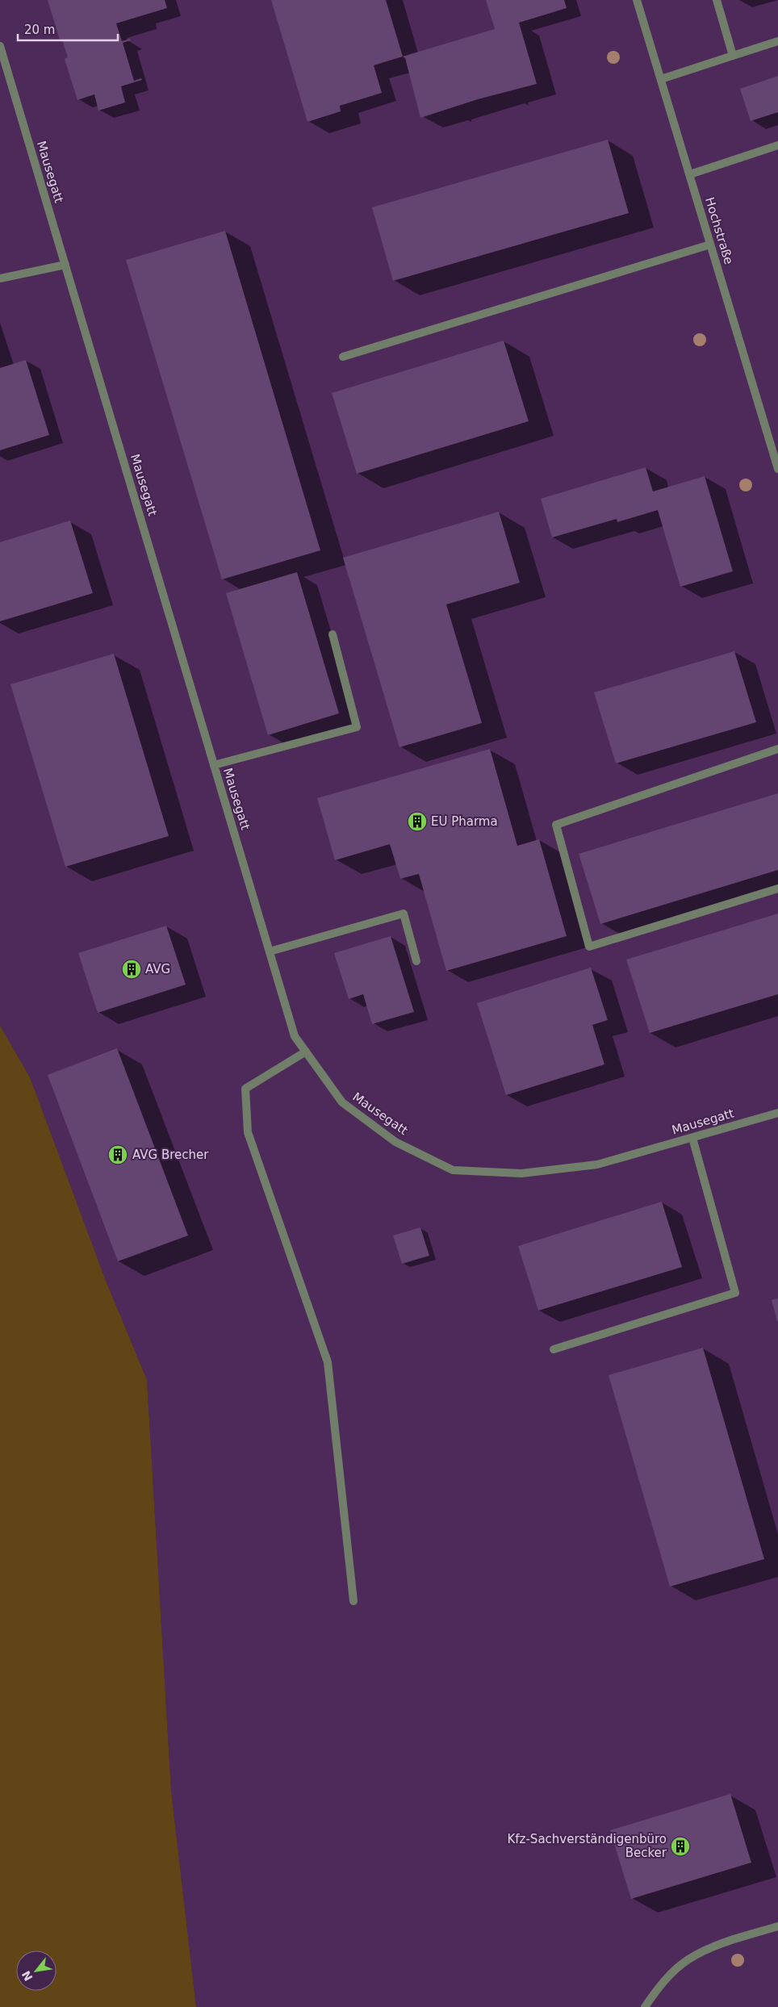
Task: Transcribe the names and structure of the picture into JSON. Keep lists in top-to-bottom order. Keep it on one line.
{"streets":{"street":["Mausegatt","Hochstraße"]},"places":{"building":["EU Pharma","AVG","AVG Brecher","Kfz-Sachverständigenbüro Becker"]},"scale_bar":"20 m","north":"bottom left"}
